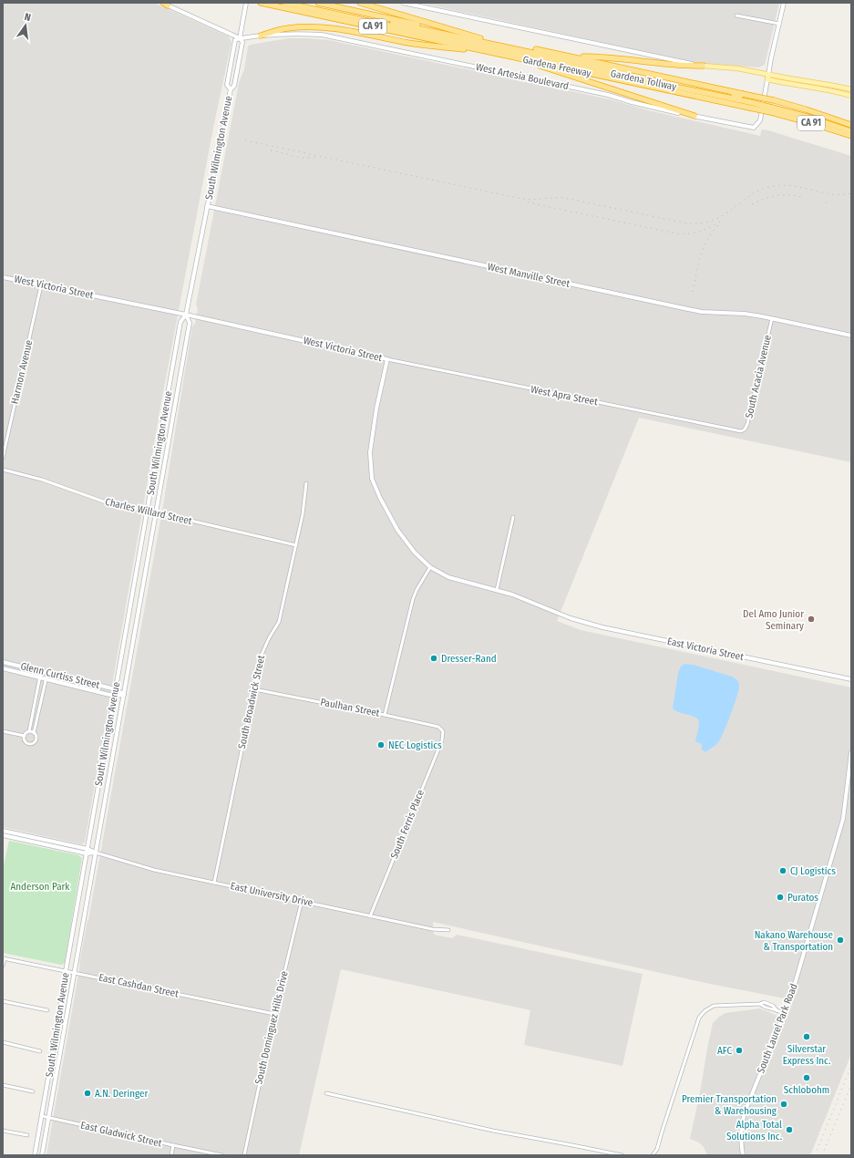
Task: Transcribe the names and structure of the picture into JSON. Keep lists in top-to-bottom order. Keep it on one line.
{"streets":{"highway":["CA 91","Gardena Freeway","Gardena Tollway"],"main road":["West Artesia Boulevard","South Wilmington Avenue","West Manville Street","West Victoria Street","East Victoria Street","Glenn Curtiss Street","East University Drive","South Laurel Park Road"],"street":["Harmon Avenue","South Acacia Avenue","West Apra Street","Charles Willard Street","South Broadwick Street","Paulhan Street","South Ferris Place","East Cashdan Street","South Dominguez Hills Drive","East Gladwick Street"]},"crossings":[["Gardena Freeway","Gardena Tollway"],["West Artesia Boulevard","South Wilmington Avenue"],["South Wilmington Avenue","West Manville Street"],["South Wilmington Avenue","West Victoria Street"],["South Wilmington Avenue","Charles Willard Street"],["South Wilmington Avenue","Glenn Curtiss Street"],["South Wilmington Avenue","East University Drive"],["South Wilmington Avenue","East Cashdan Street"],["South Wilmington Avenue","East Gladwick Street"],["West Manville Street","South Acacia Avenue"],["West Victoria Street","Harmon Avenue"],["West Victoria Street","West Apra Street"],["West Victoria Street","East Victoria Street"],["South Acacia Avenue","West Apra Street"],["Charles Willard Street","South Broadwick Street"],["South Broadwick Street","Paulhan Street"],["South Broadwick Street","East University Drive"],["Paulhan Street","South Ferris Place"],["South Ferris Place","East University Drive"],["East University Drive","South Dominguez Hills Drive"],["East Cashdan Street","South Dominguez Hills Drive"]],"parks":["Anderson Park"],"places":["Del Amo Junior Seminary","Dresser-Rand","NEC Logistics","CJ Logistics","Puratos","Nakano Warehouse & Transportation","Silverstar Express Inc.","AFC","Schlobohm","A.N. Deringer","Premier Transportation & Warehousing","Alpha Total Solutions Inc."],"north":"top"}
